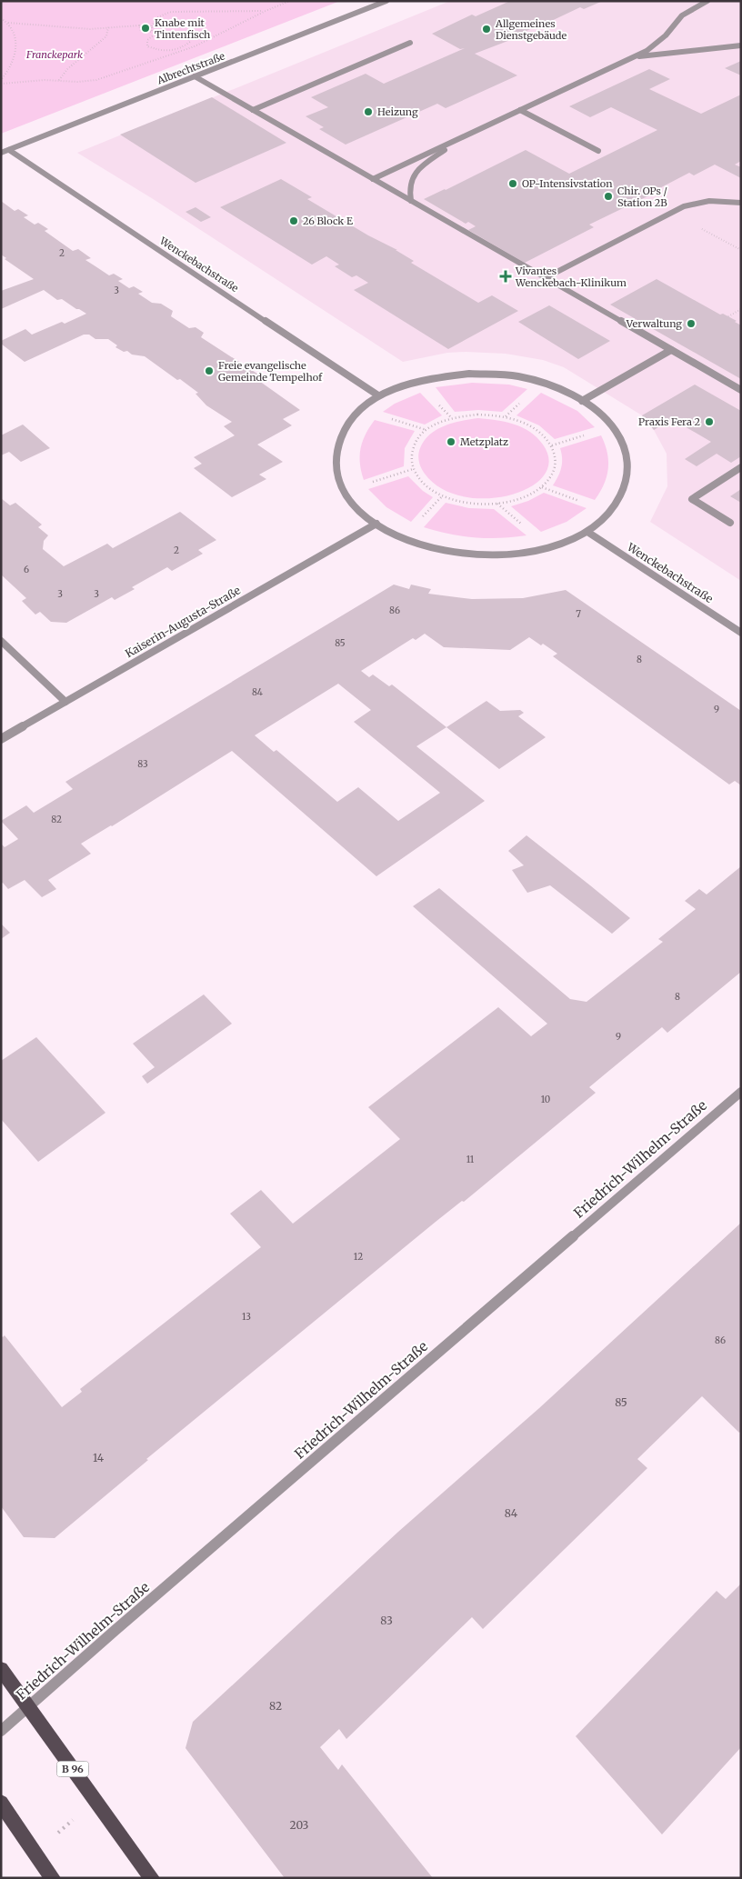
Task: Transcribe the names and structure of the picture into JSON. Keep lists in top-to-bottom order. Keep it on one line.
{"streets":{"main road":["B 96"],"street":["Albrechtstraße","Wenckebachstraße","Kaiserin-Augusta-Straße","Friedrich-Wilhelm-Straße"]},"crossings":[["Albrechtstraße","Wenckebachstraße"],["Friedrich-Wilhelm-Straße","B 96"]],"parks":["Franckepark"],"places":{"other":["Knabe mit Tintenfisch","Allgemeines Dienstgebäude","Heizung","OP-Intensivstation","Chir. OPs / Station 2B","26 Block E","Verwaltung","Freie evangelische Gemeinde Tempelhof","Praxis Fera 2","Metzplatz"],"health":["Vivantes Wenckebach-Klinikum"]},"house_numbers":["2","3","2","6","3","3","86","7","85","8","84","9","83","82","8","9","10","11","12","13","86","85","14","84","83","82","203"]}
